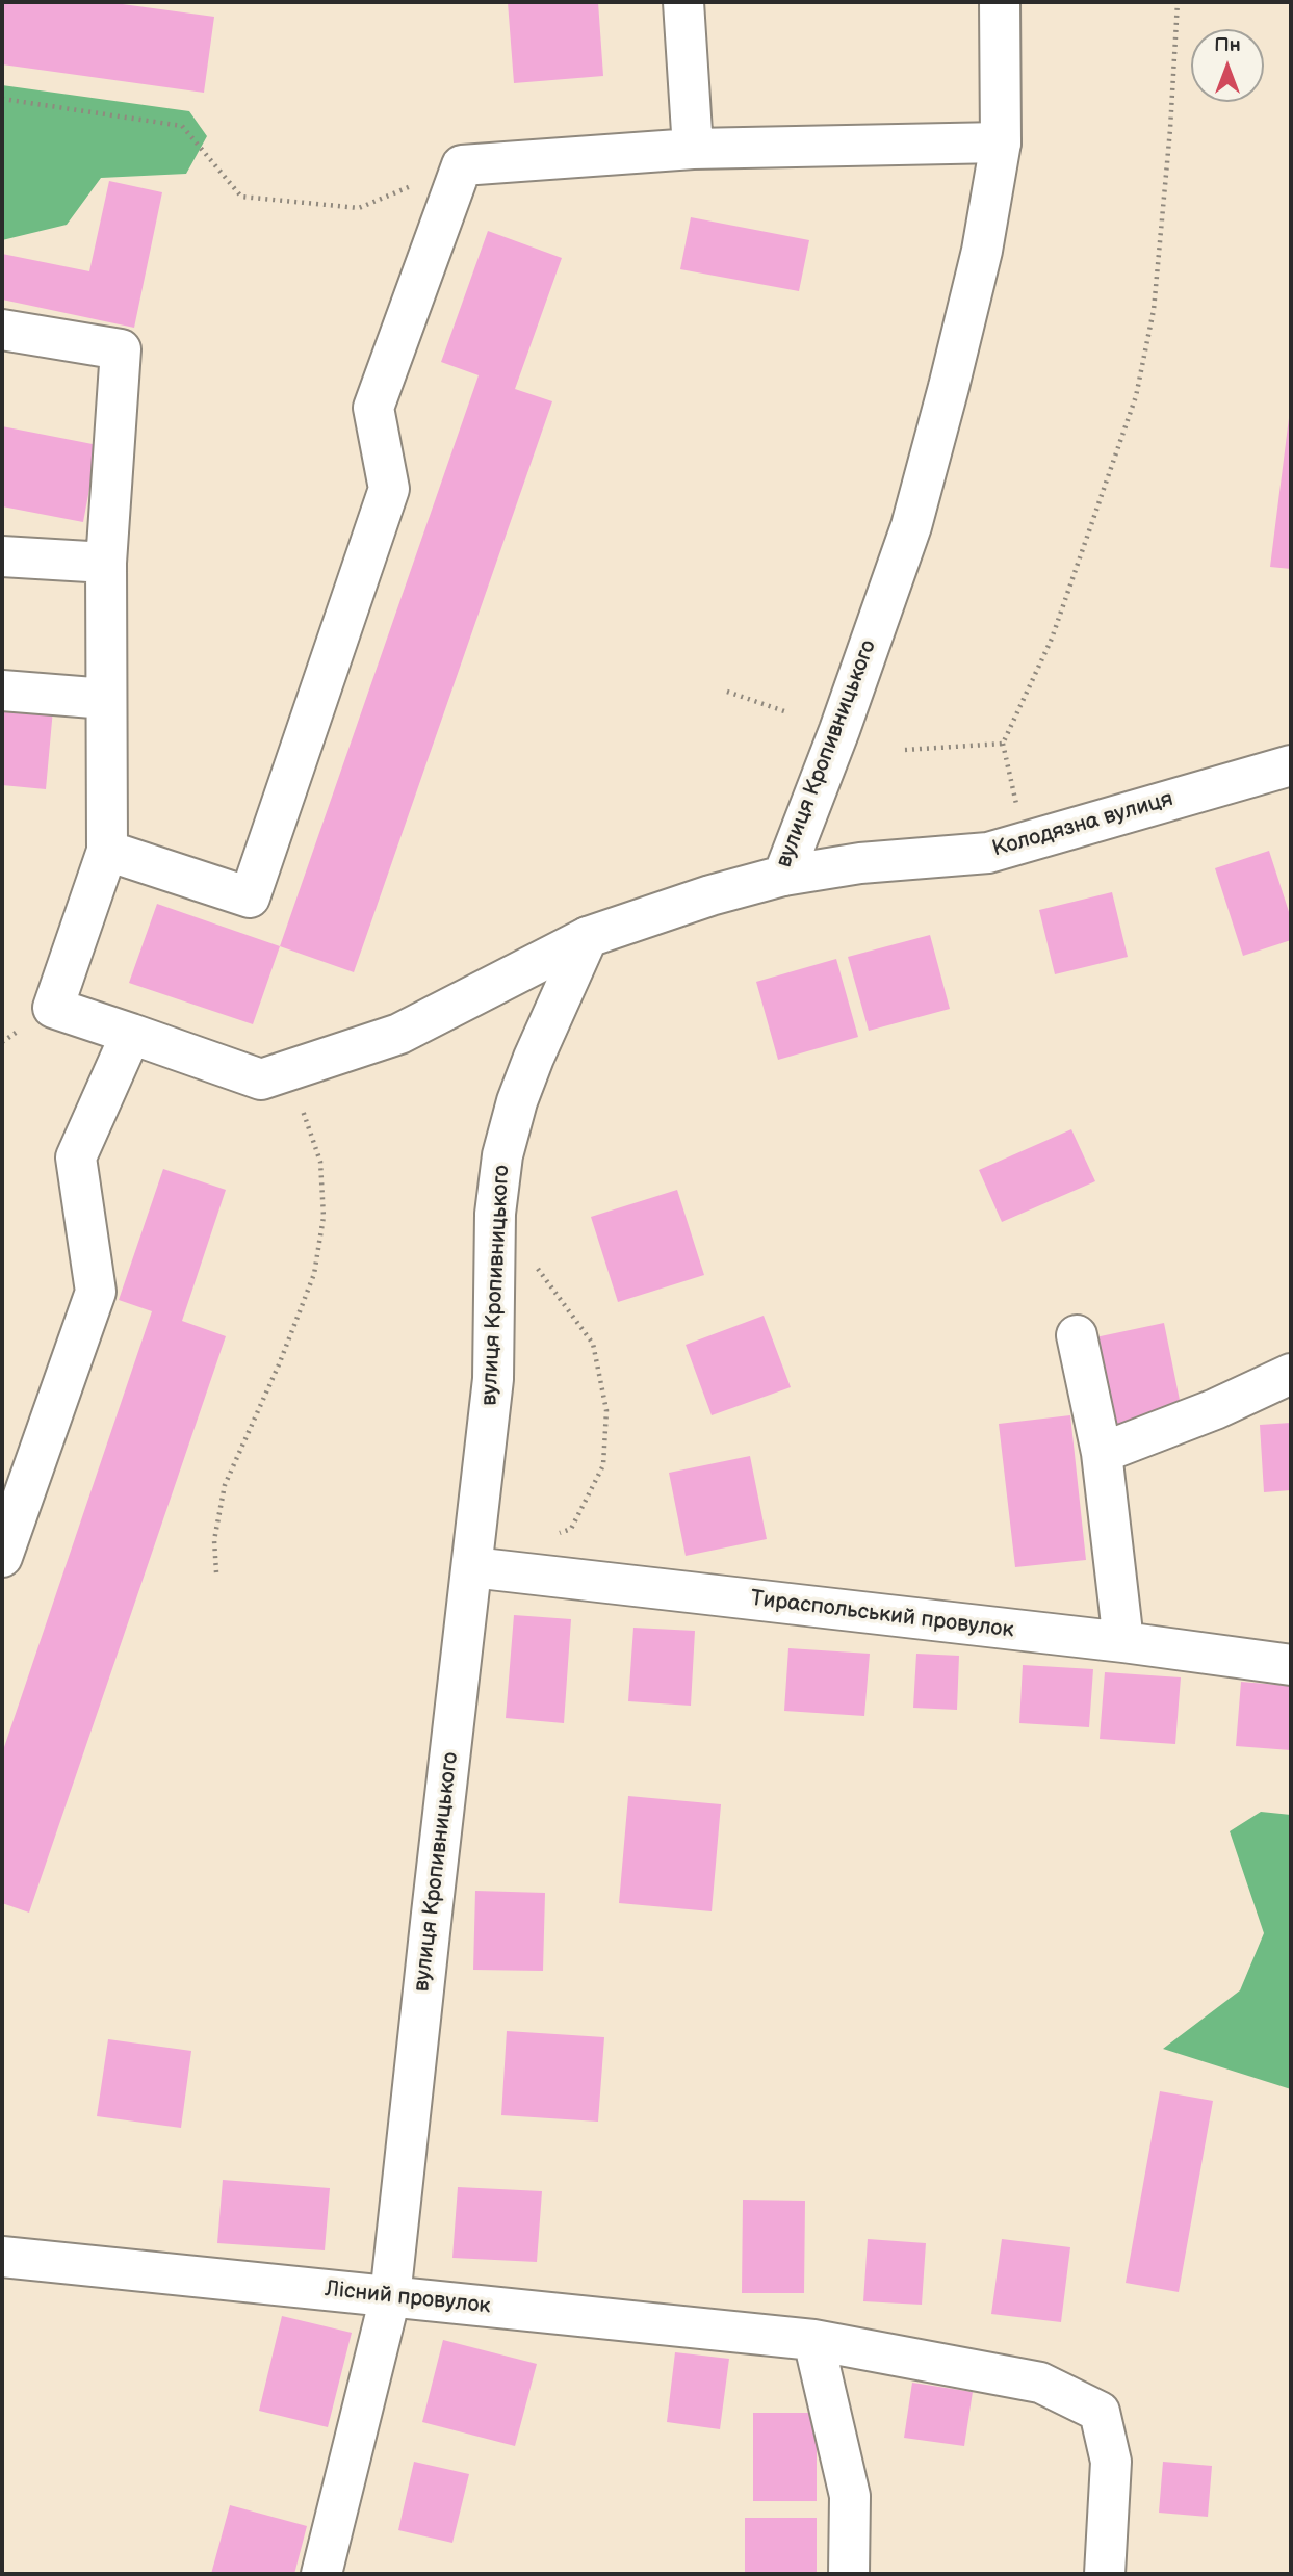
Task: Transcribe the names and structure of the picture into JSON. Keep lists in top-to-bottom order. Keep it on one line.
{"streets":{"street":["вулиця Кропивницького","Колодязна вулиця","Тираспольський провулок","Лісний провулок"]},"crossings":[["вулиця Кропивницького","Колодязна вулиця"],["вулиця Кропивницького","Тираспольський провулок"],["вулиця Кропивницького","Лісний провулок"]],"north":"top"}
